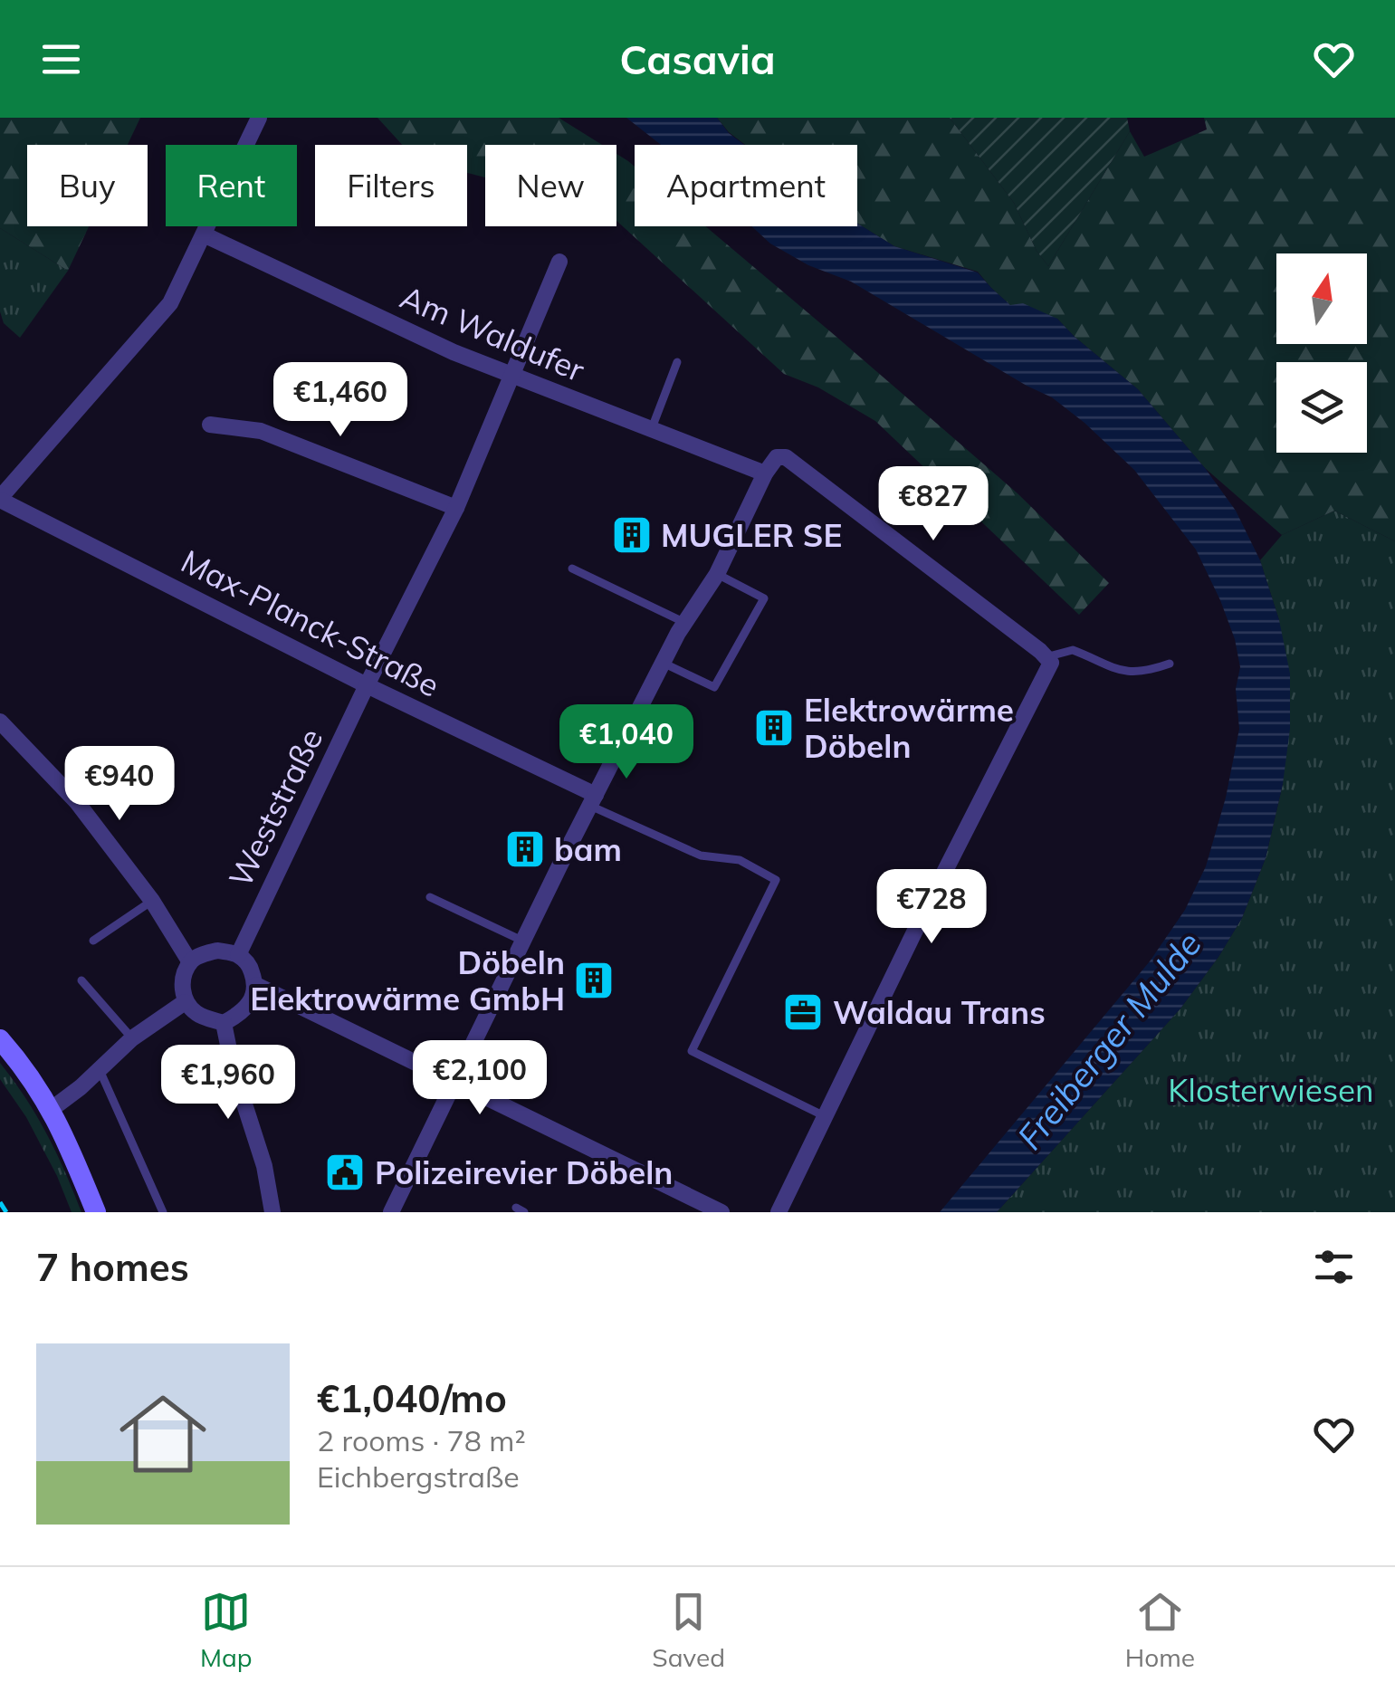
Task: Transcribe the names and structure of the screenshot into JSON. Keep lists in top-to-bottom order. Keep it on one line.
{"streets":{"street":["Am Waldufer","Max-Planck-Straße","Weststraße"]},"crossings":[["Am Waldufer","Weststraße"],["Max-Planck-Straße","Weststraße"]],"water":["Freiberger Mulde"],"parks":["Klosterwiesen"],"places":{"building":["MUGLER SE","Elektrowärme Döbeln","bam","Döbeln Elektrowärme GmbH"],"office":["Waldau Trans"],"public building":["Polizeirevier Döbeln"]},"north":"top","page":{"header":"Casavia","chip":["Buy","Rent","Filters","New","Apartment"],"price":["€1,460","€827","€1,040","€940","€728","€2,100","€1,960"],"heading":"7 homes","list":[{"name":"€1,040/mo","note":"2 rooms · 78 m² · Eichbergstraße"}],"tabs":["Map","Saved","Home"]}}
